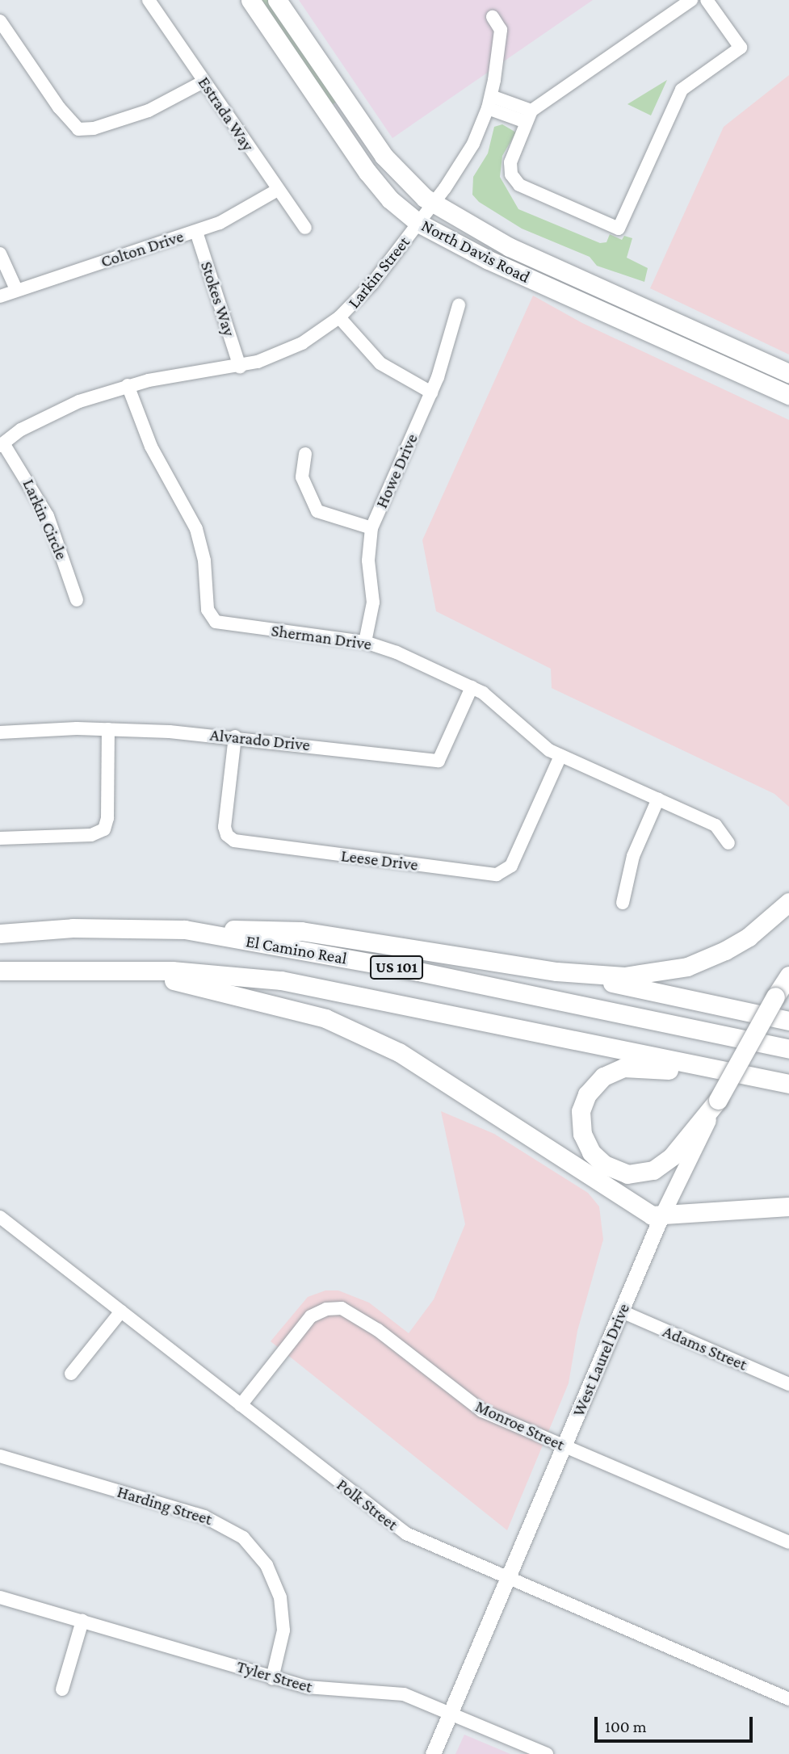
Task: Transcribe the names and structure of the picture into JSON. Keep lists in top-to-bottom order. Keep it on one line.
{"streets":{"highway":["North Davis Road","El Camino Real","US 101","West Laurel Drive"],"street":["Estrada Way","Colton Drive","Larkin Street","Stokes Way","Howe Drive","Larkin Circle","Sherman Drive","Alvarado Drive","Leese Drive","Adams Street","Monroe Street","Polk Street","Harding Street","Tyler Street"]},"crossings":[["Estrada Way","Colton Drive"],["Colton Drive","Stokes Way"],["North Davis Road","Larkin Street"],["Larkin Street","Stokes Way"],["Larkin Street","Larkin Circle"],["Larkin Street","Sherman Drive"],["Howe Drive","Sherman Drive"],["Sherman Drive","Alvarado Drive"],["Sherman Drive","Leese Drive"],["Alvarado Drive","Leese Drive"],["Adams Street","West Laurel Drive"],["West Laurel Drive","Monroe Street"],["West Laurel Drive","Polk Street"],["West Laurel Drive","Tyler Street"],["Monroe Street","Polk Street"],["Harding Street","Tyler Street"]],"scale_bar":"100 m"}
